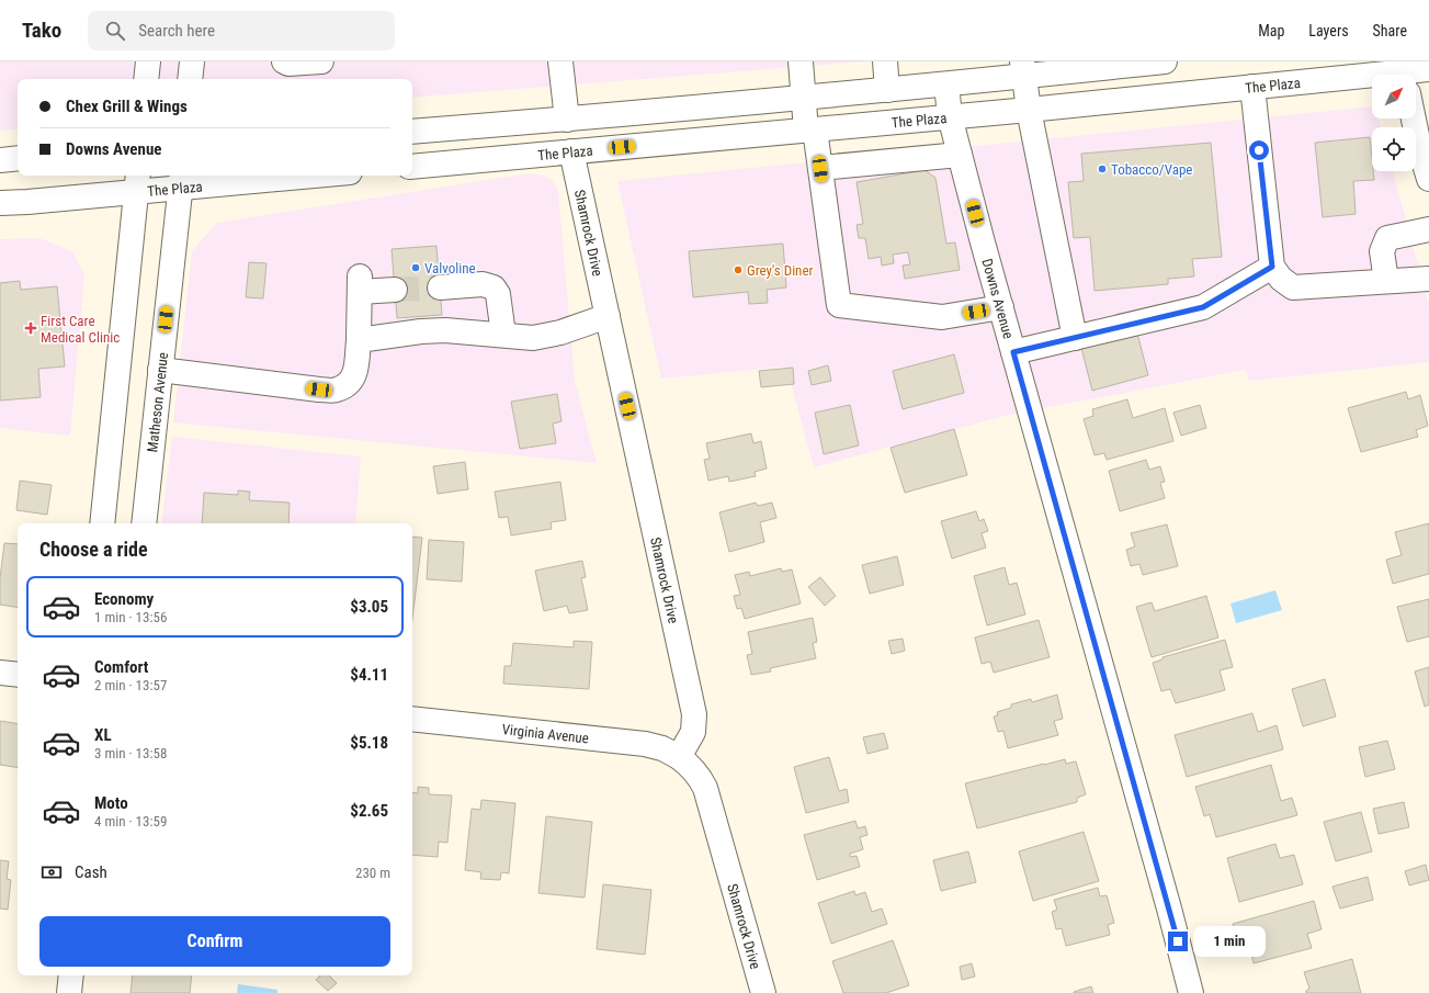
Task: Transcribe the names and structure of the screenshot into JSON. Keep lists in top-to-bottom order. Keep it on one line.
{"streets":{"street":["The Plaza","Shamrock Drive","Downs Avenue","Matheson Avenue","Virginia Avenue"]},"crossings":[["The Plaza","Shamrock Drive"],["The Plaza","Downs Avenue"],["The Plaza","Matheson Avenue"],["Shamrock Drive","Virginia Avenue"]],"places":{"other":["Tobacco/Vape","Valvoline","Grey's Diner"],"health":["First Care Medical Clinic"]},"north":"top right","page":{"header":"Tako","search":"Search here","nav":["Map","Layers","Share"],"banner":["Chex Grill & Wings","Downs Avenue"],"heading":"Choose a ride","list":[{"name":"Economy","note":"1 min · 13:56","value":"$3.05"},{"name":"Comfort","note":"2 min · 13:57","value":"$4.11"},{"name":"XL","note":"3 min · 13:58","value":"$5.18"},{"name":"Moto","note":"4 min · 13:59","value":"$2.65"}],"pay":["Cash","230 m"],"buttons":"Confirm","bubble":"1 min"}}
